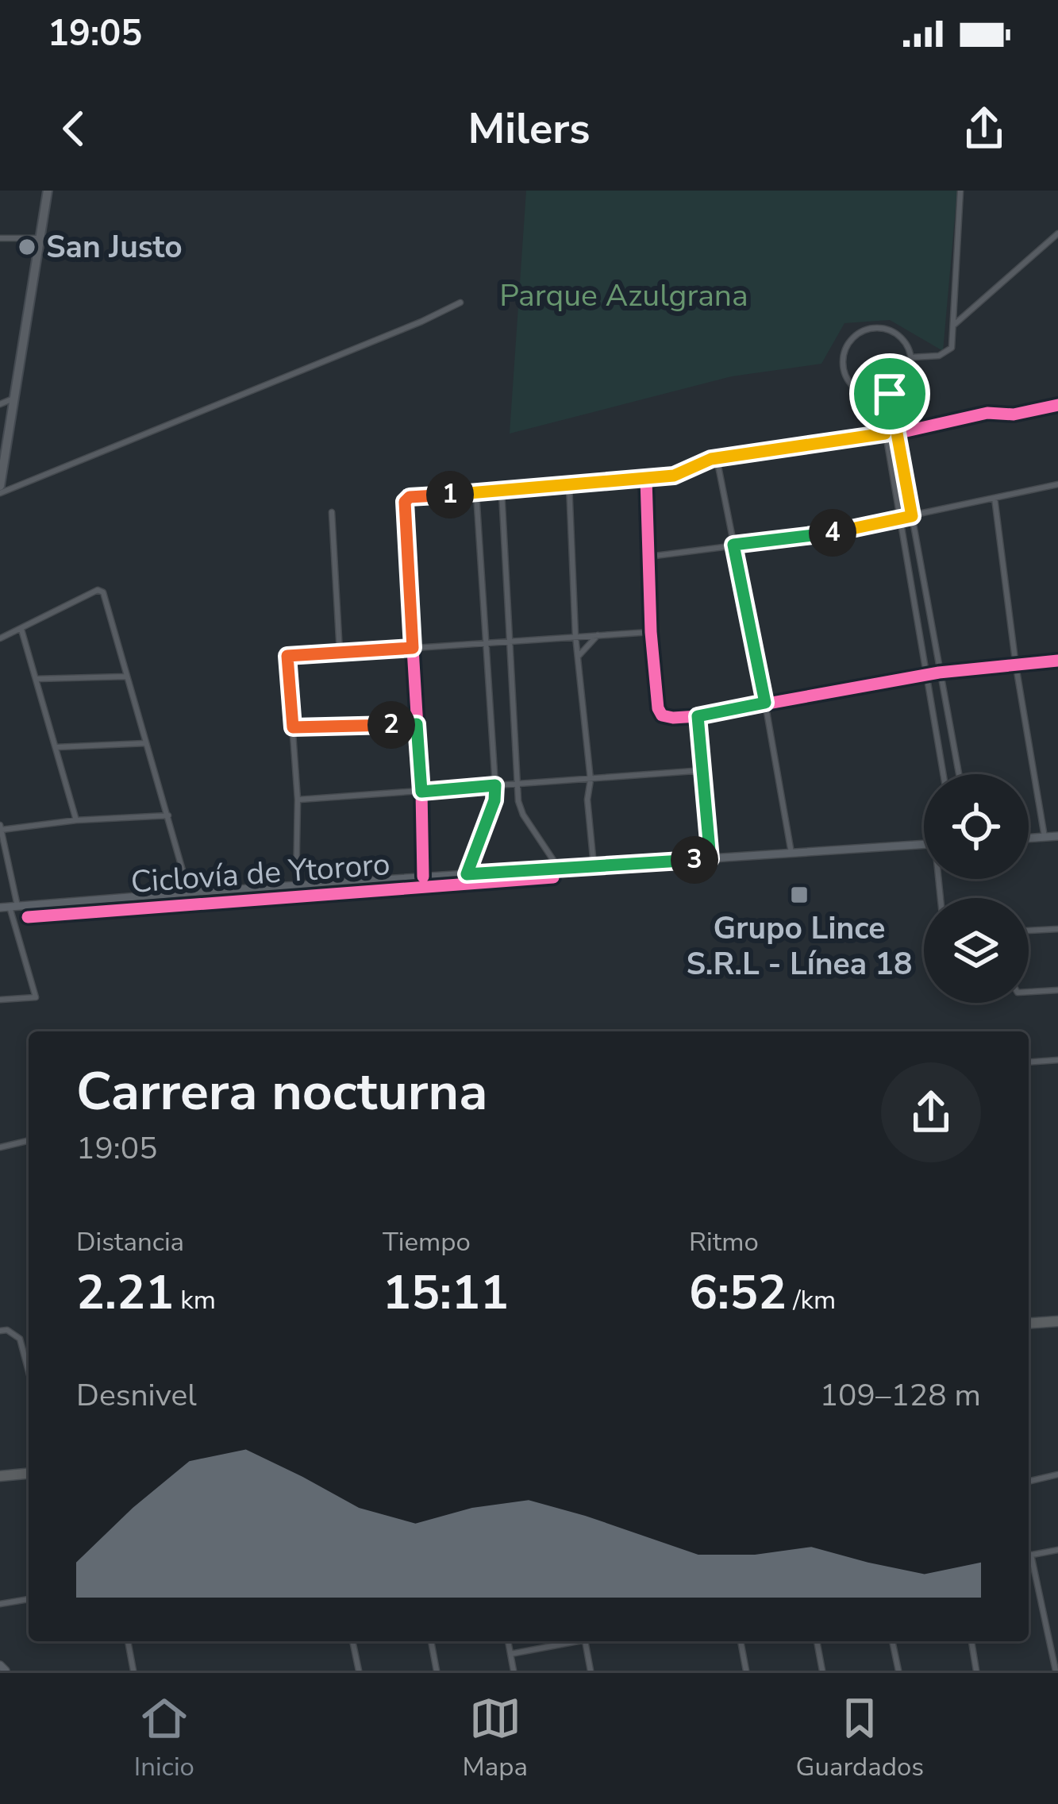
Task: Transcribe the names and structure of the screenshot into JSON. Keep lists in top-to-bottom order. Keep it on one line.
{"streets":{"cycle path":["Ciclovía de Ytororo"]},"parks":["Parque Azulgrana"],"places":{"other":["San Justo"],"transit":["Grupo Lince S.R.L - Línea 18"]},"page":{"status":"19:05","header":"Milers","pins":["1","4","2","3"],"heading":["Carrera nocturna","19:05"],"stats":[["Distancia","2.21 km"],["Tiempo","15:11"],["Ritmo","6:52 /km"]],"chart":["Desnivel","109–128 m"],"tabs":["Inicio","Mapa","Guardados"]}}
